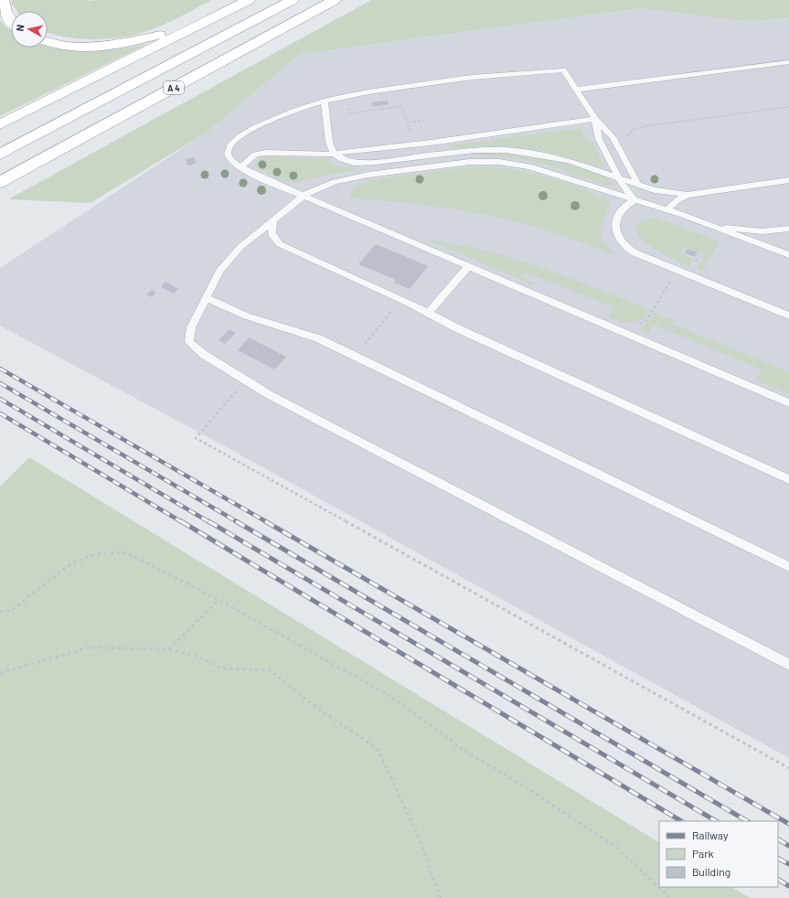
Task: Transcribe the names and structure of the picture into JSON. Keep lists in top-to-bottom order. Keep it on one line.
{"streets":{"highway":["A 4"]},"legend":["Railway","Park","Building"],"north":"left"}
